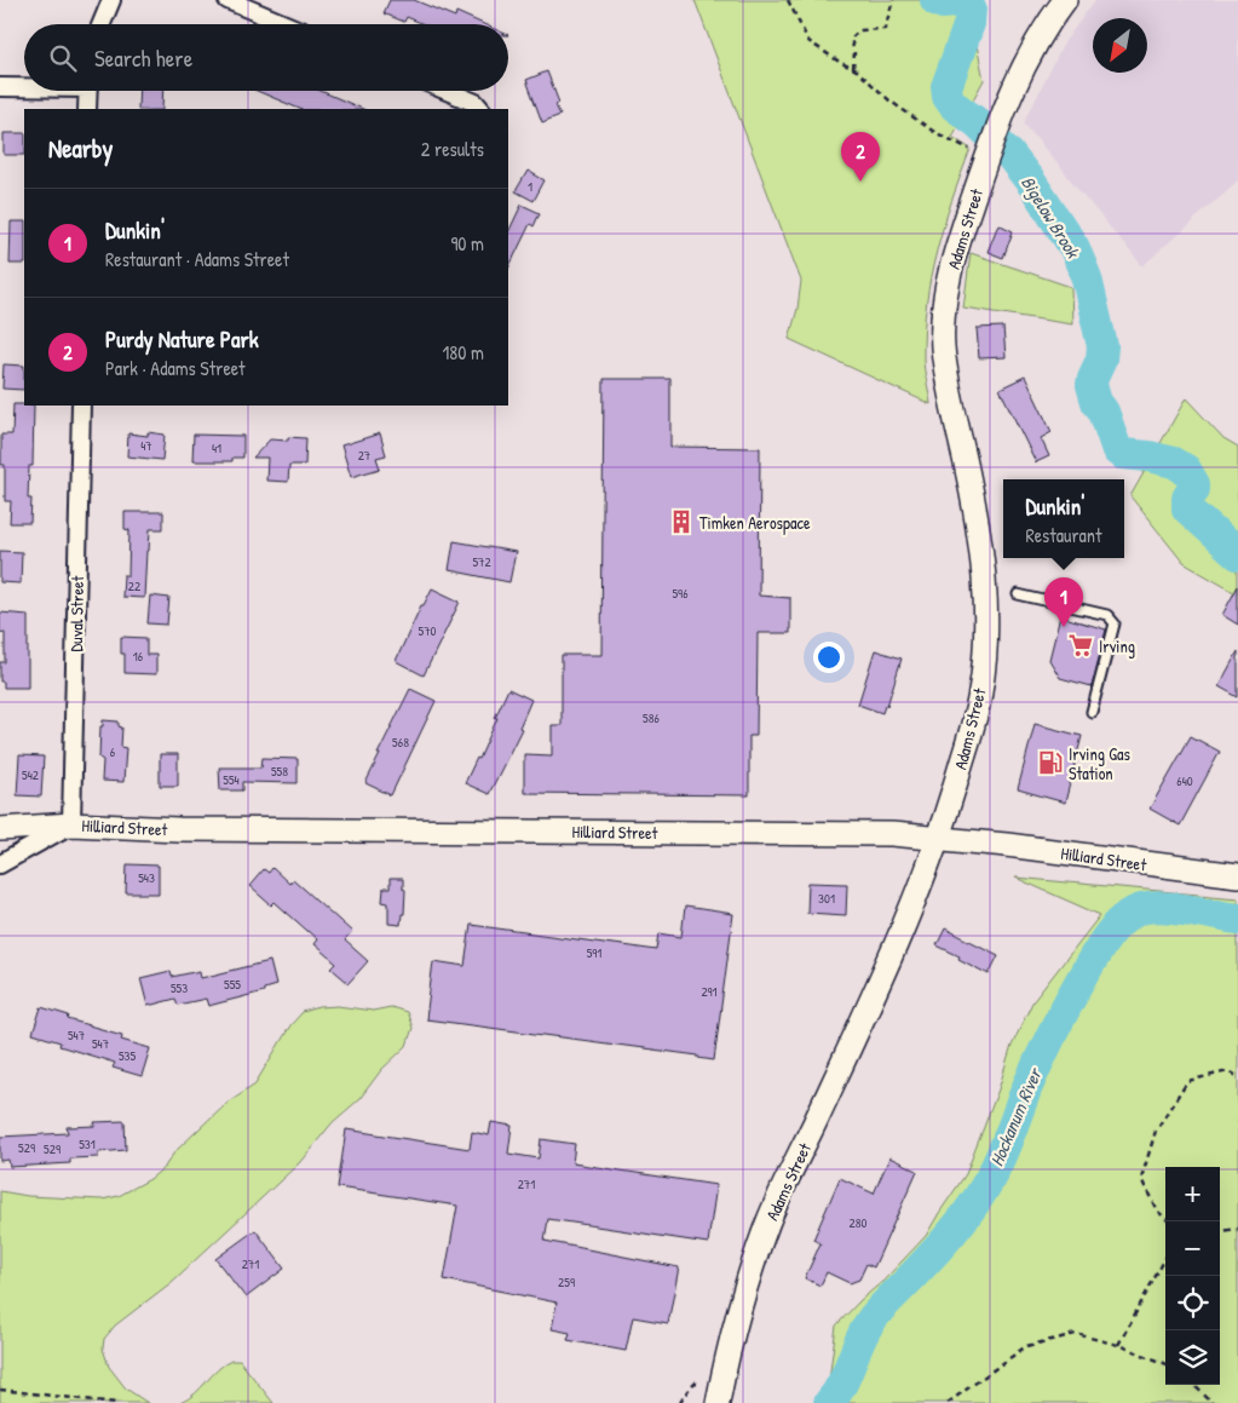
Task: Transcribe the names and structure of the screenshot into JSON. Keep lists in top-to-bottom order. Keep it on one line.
{"streets":{"main road":["Adams Street","Hilliard Street"],"street":["Duval Street"]},"crossings":[["Adams Street","Hilliard Street"],["Duval Street","Hilliard Street"]],"water":["Bigelow Brook","Hockanum River"],"places":{"building":["Timken Aerospace"],"supermarket":["Irving"],"fuel station":["Irving Gas Station"]},"house_numbers":["1","47","41","27","572","22","596","570","16","586","568","6","558","542","554","640","543","301","591","555","553","291","547","547","535","531","529","529","271","280","271","259"],"north":"bottom left","page":{"search":"Search here","heading":["Nearby","2 results"],"pins":["2","1"],"list":[{"mark":"1","name":"Dunkin'","note":"Restaurant · Adams Street","value":"90 m"},{"mark":"2","name":"Purdy Nature Park","note":"Park · Adams Street","value":"180 m"}],"popup":["Dunkin'","Restaurant"],"map_buttons":["+","−"]}}
